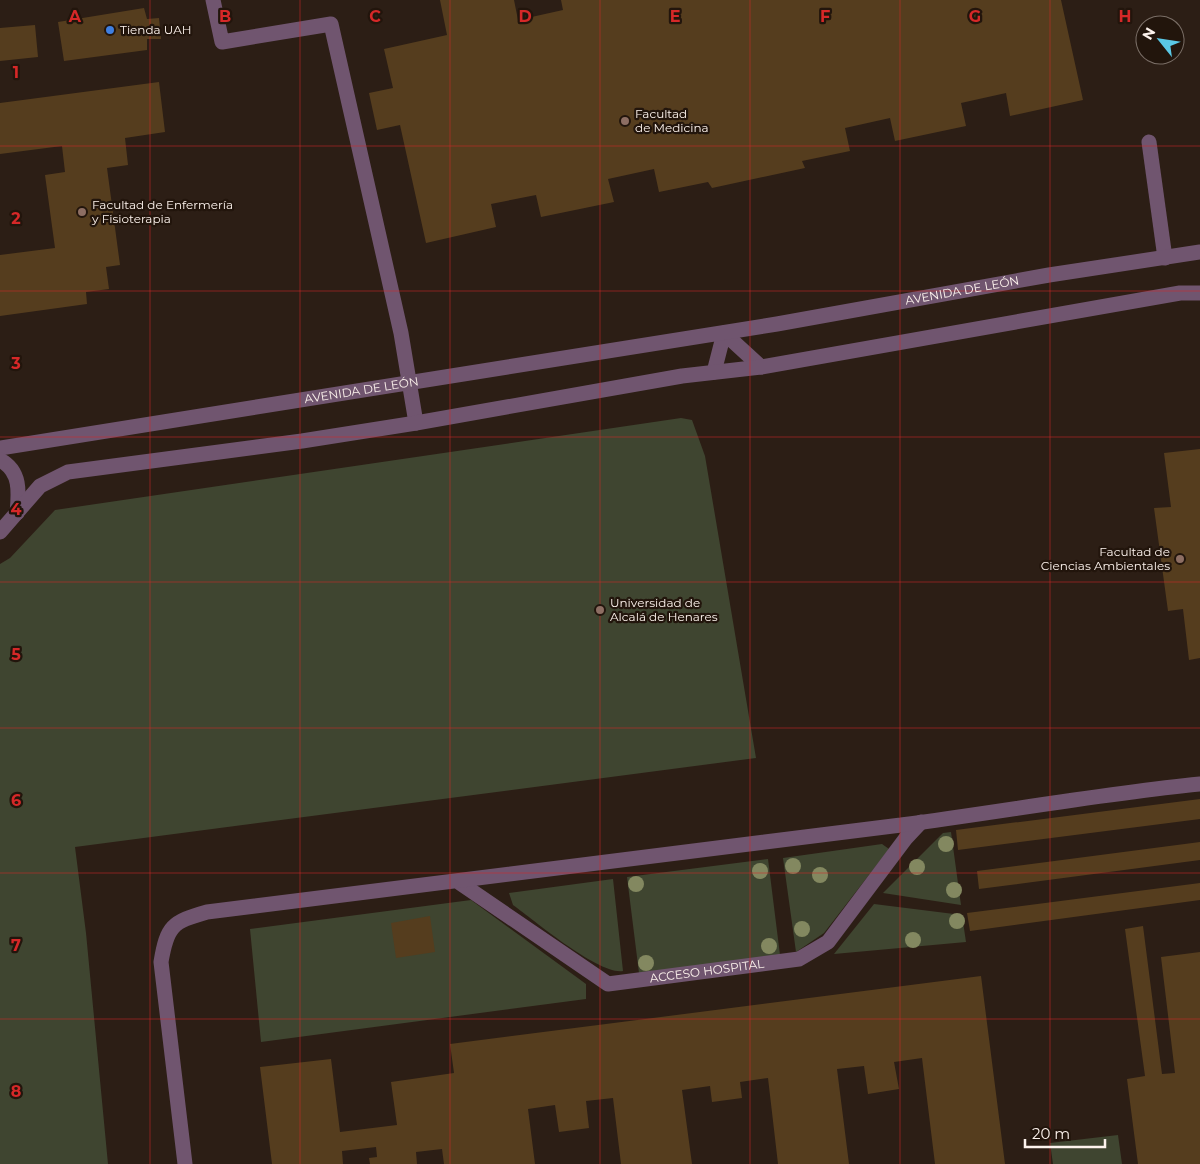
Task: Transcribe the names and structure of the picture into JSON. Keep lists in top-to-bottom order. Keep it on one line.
{"streets":{"street":["AVENIDA DE LEÓN","ACCESO HOSPITAL"]},"places":["Tienda UAH","Facultad de Medicina","Facultad de Enfermería y Fisioterapia","Facultad de Ciencias Ambientales","Universidad de Alcalá de Henares"],"scale_bar":"20 m","north":"top left","grid":{"columns":["A","B","C","D","E","F","G","H"],"rows":["1","2","3","4","5","6","7","8"]}}
